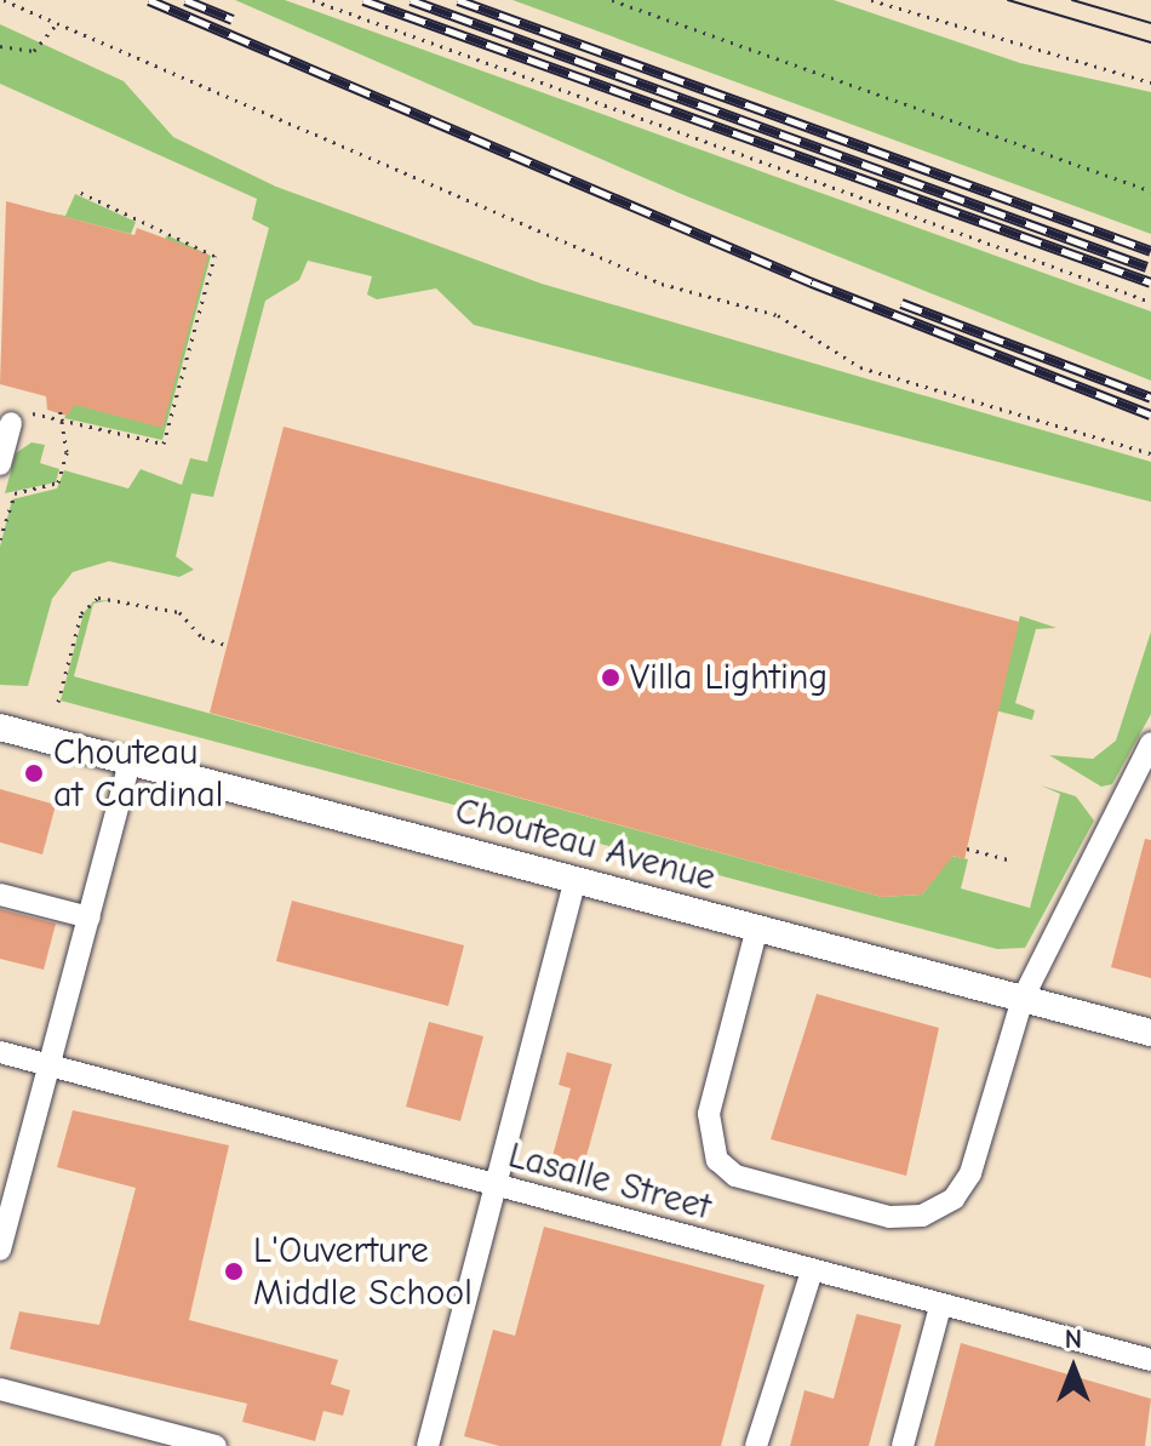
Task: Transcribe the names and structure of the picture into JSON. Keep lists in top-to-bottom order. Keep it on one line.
{"streets":{"main road":["Chouteau Avenue"],"street":["Lasalle Street"]},"places":["Villa Lighting","Chouteau at Cardinal","L'Ouverture Middle School"],"north":"top"}
